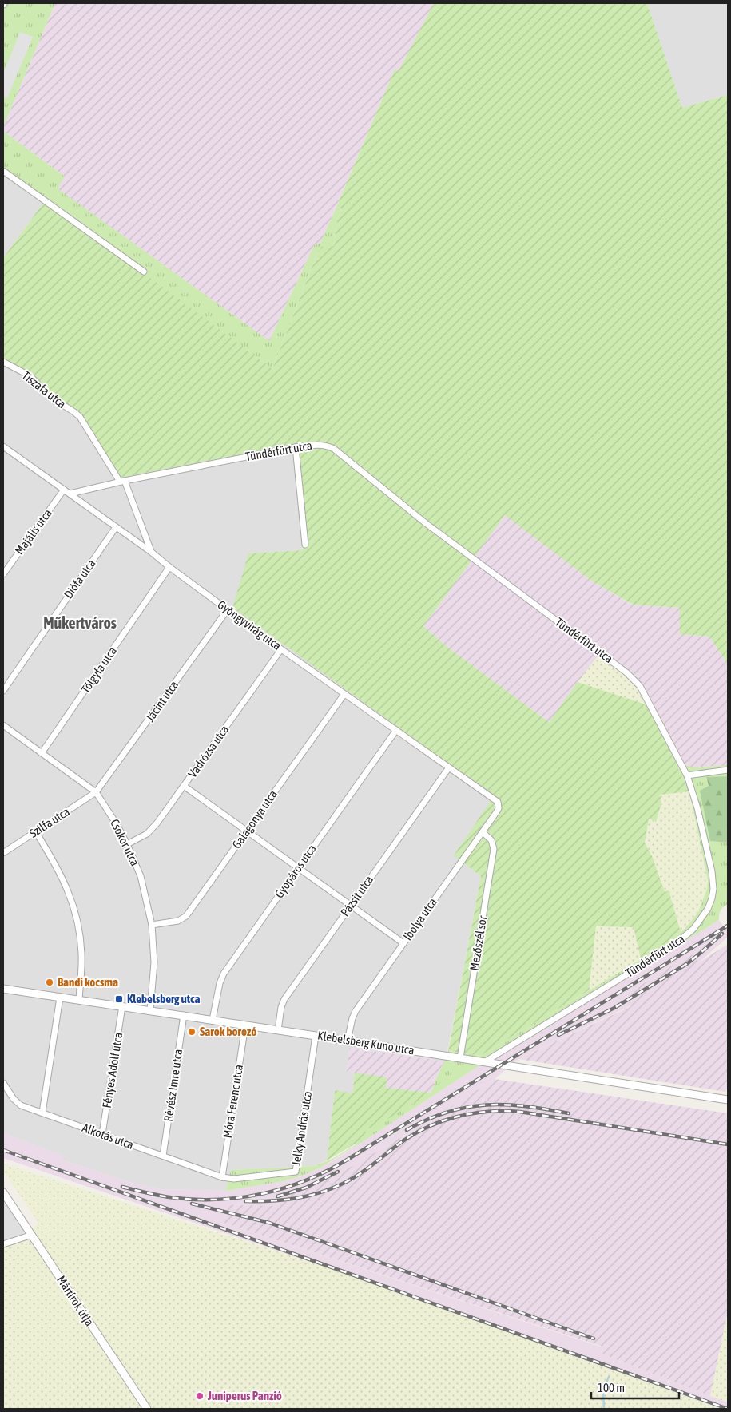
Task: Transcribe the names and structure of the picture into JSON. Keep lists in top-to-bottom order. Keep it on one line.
{"streets":{"street":["Tiszafa utca","Tündérfürt utca","Majális utca","Diófa utca","Gyöngyvirág utca","Tölgyfa utca","Jácint utca","Vadrózsa utca","Galagonya utca","Szilfa utca","Csokor utca","Gyopáros utca","Pázsit utca","Ibolya utca","Mezőszél sor","Klebelsberg Kuno utca","Fényes Adolf utca","Révész Imre utca","Móra Ferenc utca","Jelky András utca","Alkotás utca","Mártírok útja"]},"crossings":[["Tiszafa utca","Tündérfürt utca"],["Tiszafa utca","Gyöngyvirág utca"],["Tündérfürt utca","Gyöngyvirág utca"],["Tündérfürt utca","Klebelsberg Kuno utca"],["Majális utca","Gyöngyvirág utca"],["Diófa utca","Gyöngyvirág utca"],["Gyöngyvirág utca","Tölgyfa utca"],["Gyöngyvirág utca","Jácint utca"],["Gyöngyvirág utca","Vadrózsa utca"],["Gyöngyvirág utca","Galagonya utca"],["Gyöngyvirág utca","Gyopáros utca"],["Gyöngyvirág utca","Pázsit utca"],["Gyöngyvirág utca","Ibolya utca"],["Tölgyfa utca","Csokor utca"],["Jácint utca","Szilfa utca"],["Jácint utca","Csokor utca"],["Vadrózsa utca","Csokor utca"],["Galagonya utca","Csokor utca"],["Szilfa utca","Csokor utca"],["Csokor utca","Klebelsberg Kuno utca"],["Gyopáros utca","Klebelsberg Kuno utca"],["Pázsit utca","Klebelsberg Kuno utca"],["Ibolya utca","Mezőszél sor"],["Ibolya utca","Klebelsberg Kuno utca"],["Mezőszél sor","Klebelsberg Kuno utca"],["Klebelsberg Kuno utca","Fényes Adolf utca"],["Klebelsberg Kuno utca","Révész Imre utca"],["Klebelsberg Kuno utca","Móra Ferenc utca"],["Klebelsberg Kuno utca","Jelky András utca"],["Fényes Adolf utca","Alkotás utca"],["Révész Imre utca","Alkotás utca"],["Móra Ferenc utca","Jelky András utca"],["Móra Ferenc utca","Alkotás utca"],["Jelky András utca","Alkotás utca"]],"districts":["Műkertváros"],"places":{"other":["Bandi kocsma","Sarok borozó","Juniperus Panzió"],"transit":["Klebelsberg utca"]},"scale_bar":"100 m"}
